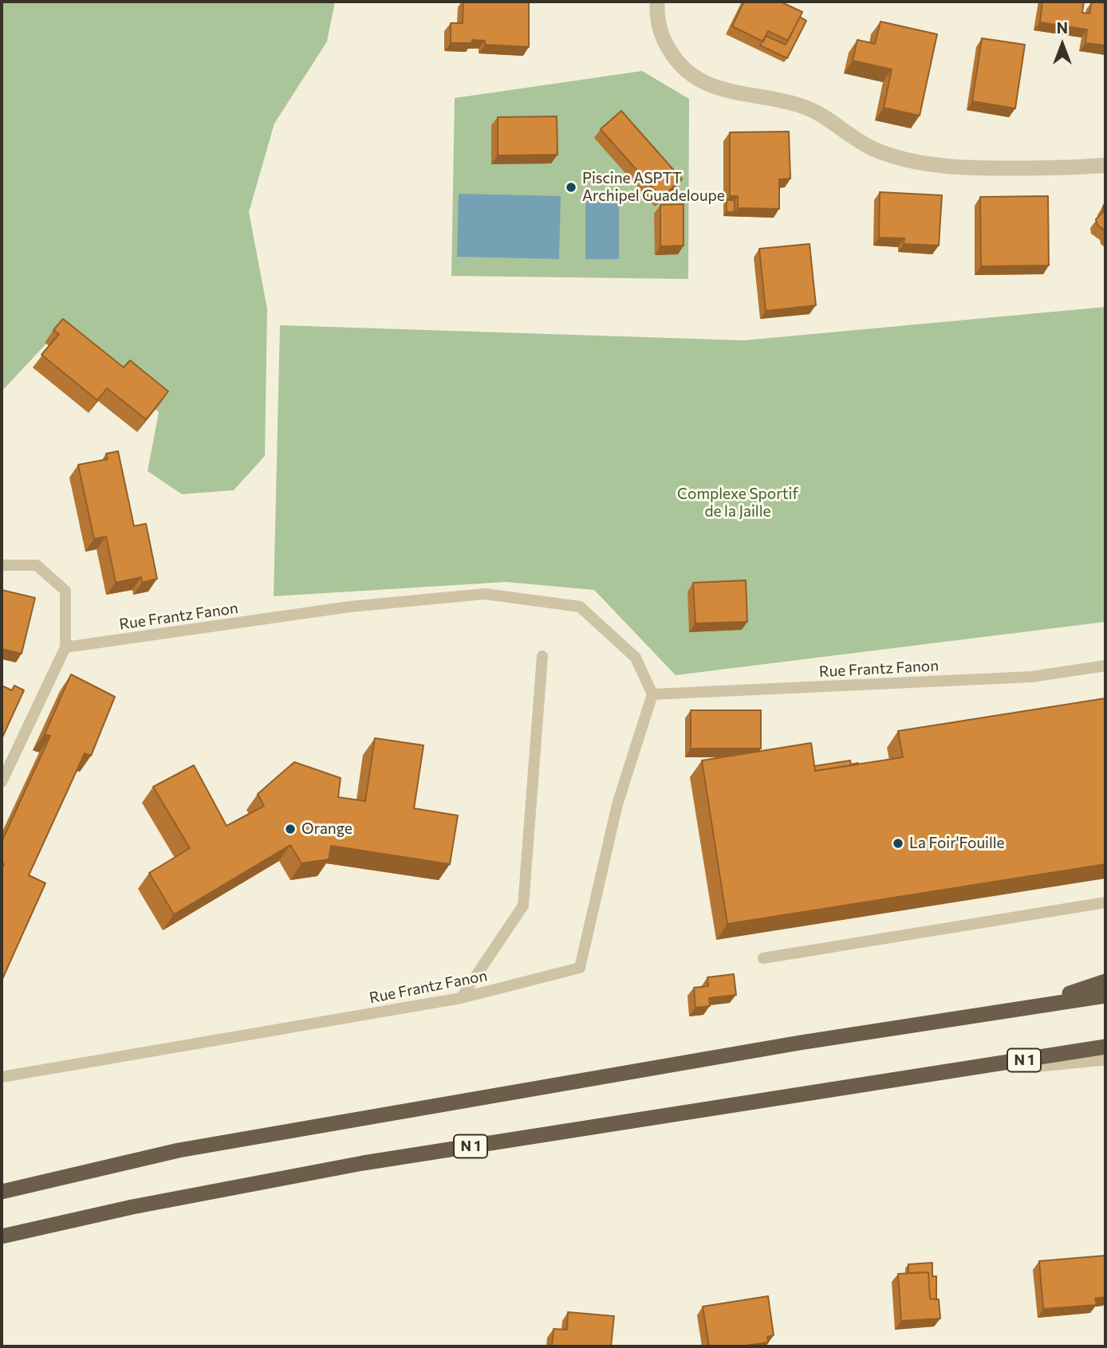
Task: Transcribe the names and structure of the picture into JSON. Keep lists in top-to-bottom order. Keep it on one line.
{"streets":{"highway":["N 1"],"lane":["Rue Frantz Fanon"]},"parks":["Complexe Sportif de la Jaille"],"places":["Piscine ASPTT Archipel Guadeloupe","Orange","La Foir'Fouille"],"north":"top"}
